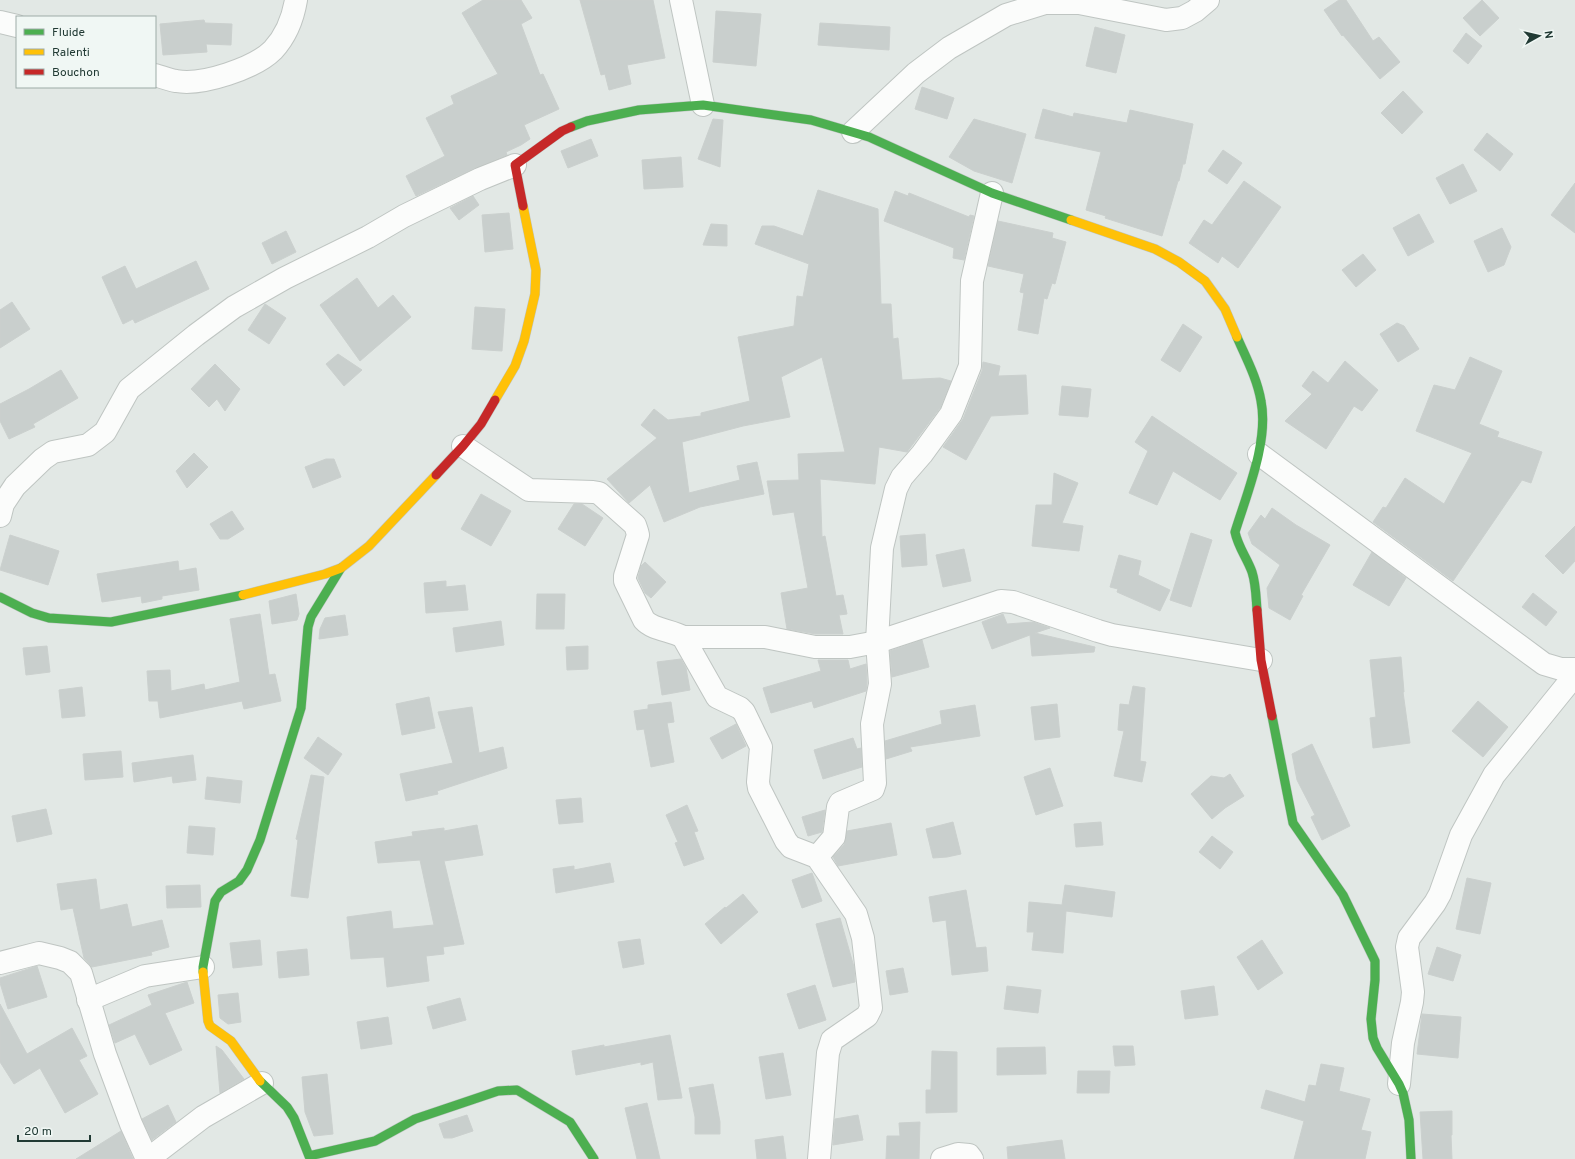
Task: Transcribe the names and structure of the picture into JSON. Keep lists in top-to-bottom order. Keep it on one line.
{"legend":["Fluide","Ralenti","Bouchon"],"scale_bar":"20 m","north":"right"}
